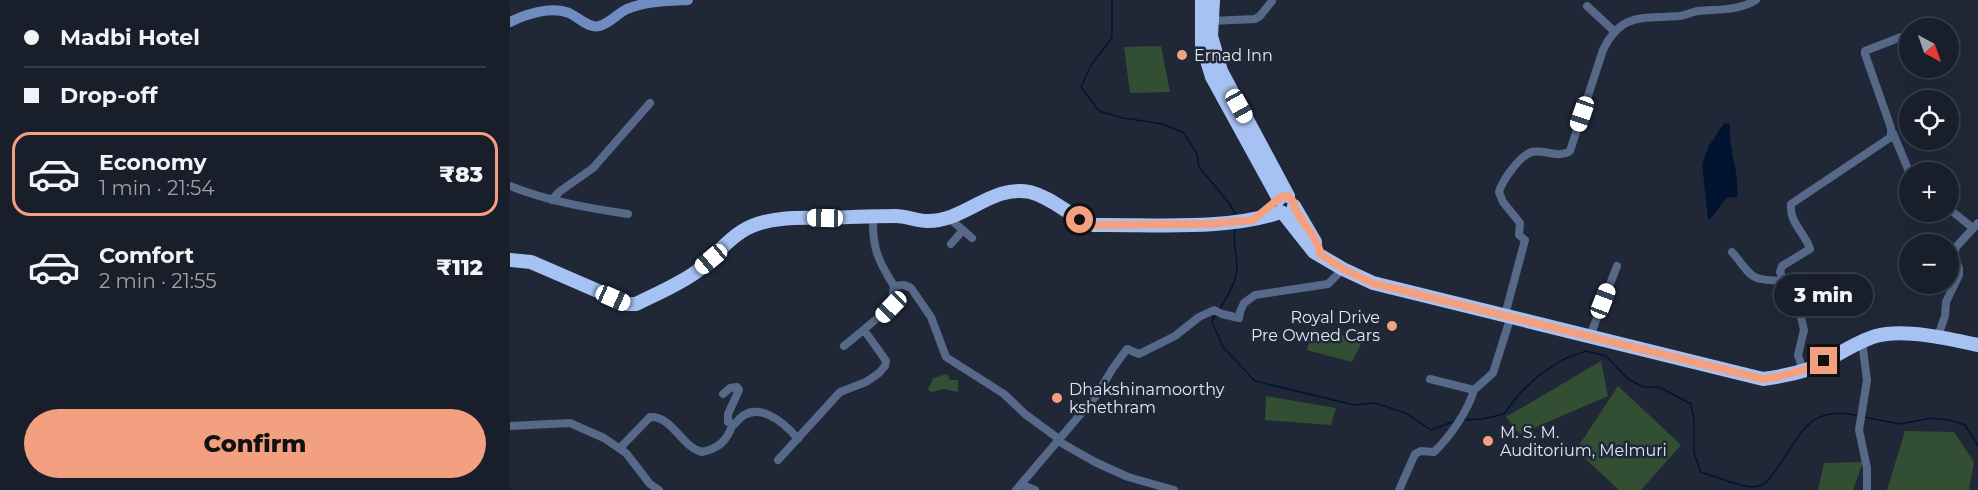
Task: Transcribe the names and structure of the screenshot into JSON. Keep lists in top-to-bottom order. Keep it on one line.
{"places":["Ernad Inn","Royal Drive Pre Owned Cars","Dhakshinamoorthy kshethram","M. S. M. Auditorium, Melmuri"],"north":"bottom right","page":{"banner":["Madbi Hotel","Drop-off"],"map_buttons":["+","−"],"list":[{"name":"Economy","note":"1 min · 21:54","value":"₹83"},{"name":"Comfort","note":"2 min · 21:55","value":"₹112"}],"bubble":"3 min","buttons":"Confirm"}}
